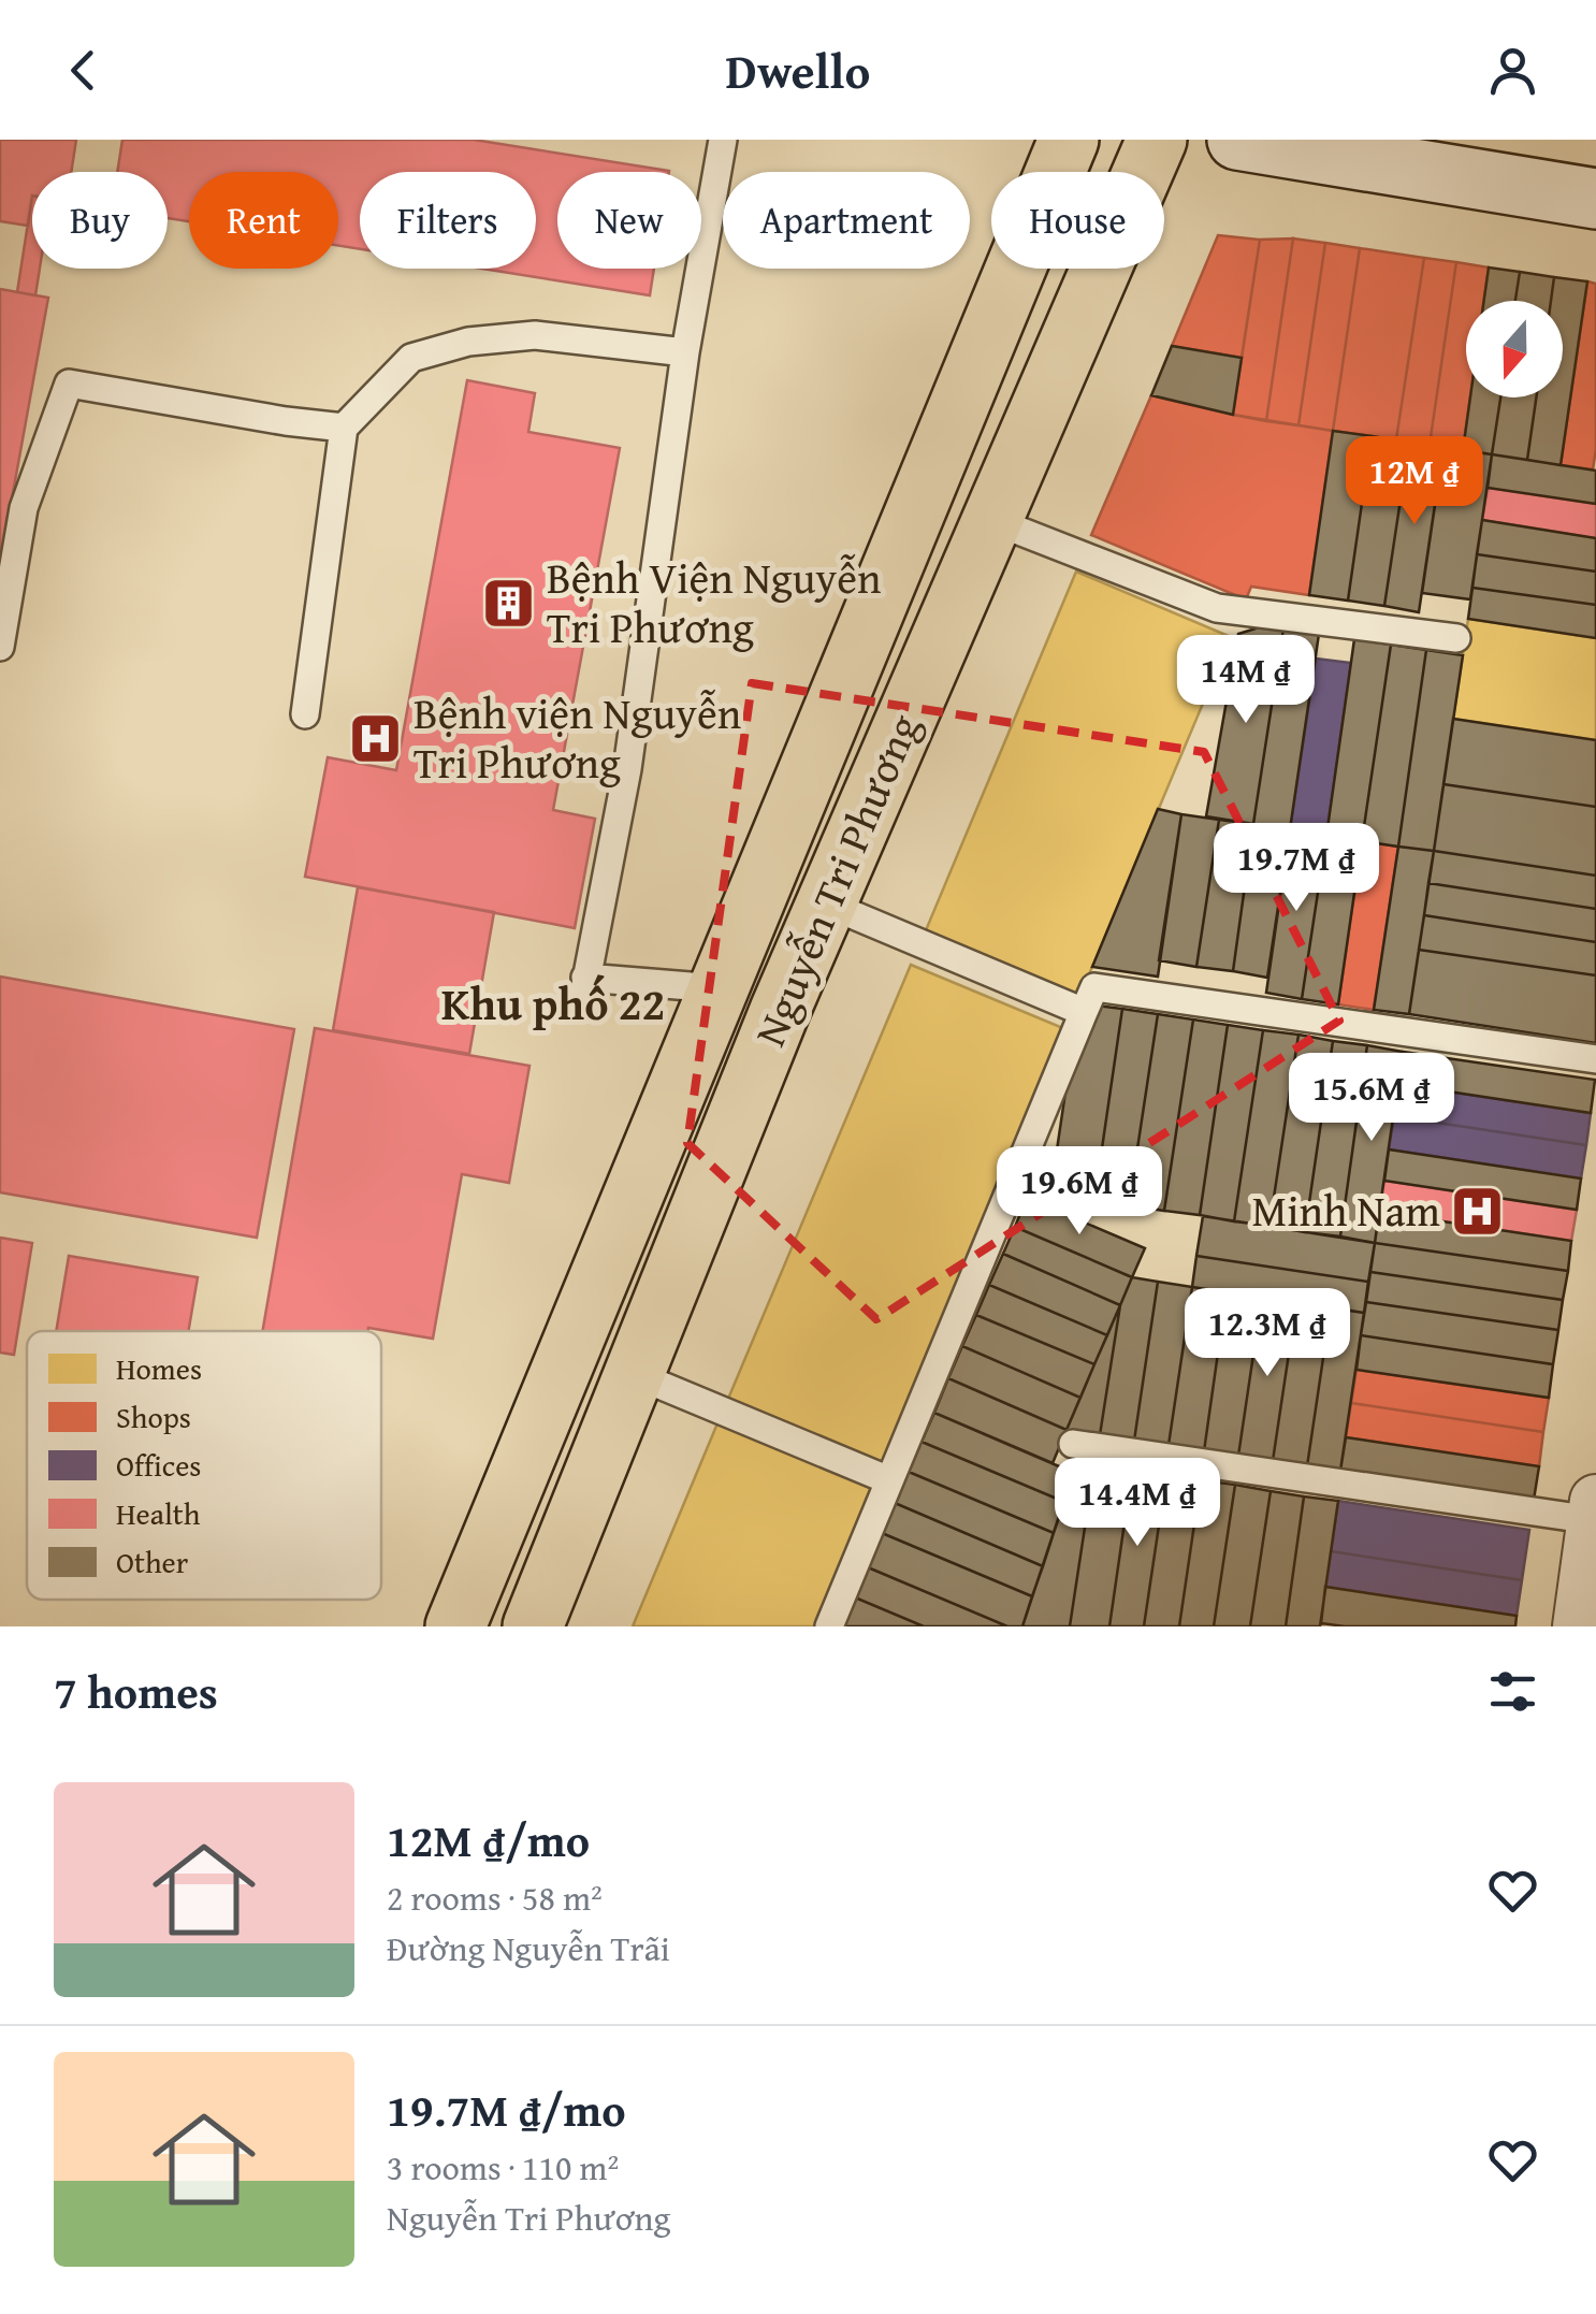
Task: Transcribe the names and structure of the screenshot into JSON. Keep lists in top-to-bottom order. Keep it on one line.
{"streets":{"main road":["Nguyễn Tri Phương"]},"districts":["Khu phố 22"],"places":{"building":["Bệnh Viện Nguyễn Tri Phương"],"hospital":["Bệnh viện Nguyễn Tri Phương","Minh Nam"]},"legend":["Homes","Shops","Offices","Health","Other"],"north":"bottom","page":{"header":"Dwello","chip":["Buy","Rent","Filters","New","Apartment","House"],"price":["12M ₫","14M ₫","19.7M ₫","15.6M ₫","19.6M ₫","12.3M ₫","14.4M ₫"],"heading":"7 homes","list":[{"name":"12M ₫/mo","note":"2 rooms · 58 m² · Đường Nguyễn Trãi"},{"name":"19.7M ₫/mo","note":"3 rooms · 110 m² · Nguyễn Tri Phương"}]}}
